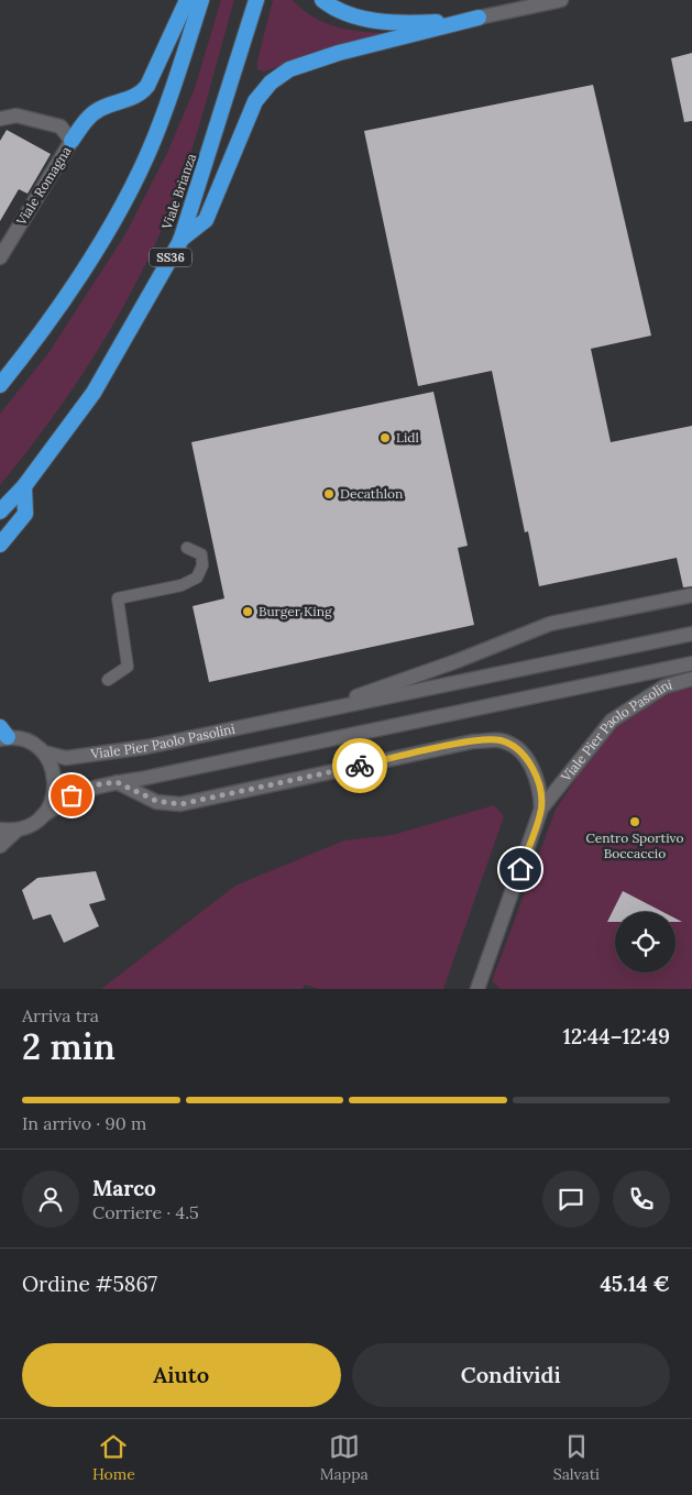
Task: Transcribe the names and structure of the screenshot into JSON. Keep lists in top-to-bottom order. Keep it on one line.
{"streets":{"highway":["Viale Brianza","SS36"],"street":["Viale Romagna","Viale Pier Paolo Pasolini"]},"crossings":[["Viale Brianza","SS36"]],"places":["Lidl","Decathlon","Burger King","Centro Sportivo Boccaccio"],"page":{"heading":["2 min","Arriva tra","12:44–12:49"],"panel":["Marco","Corriere · 4.5","Ordine #5867","45.14 €"],"bar":"In arrivo · 90 m","buttons":["Aiuto","Condividi"],"tabs":["Home","Mappa","Salvati"]}}
